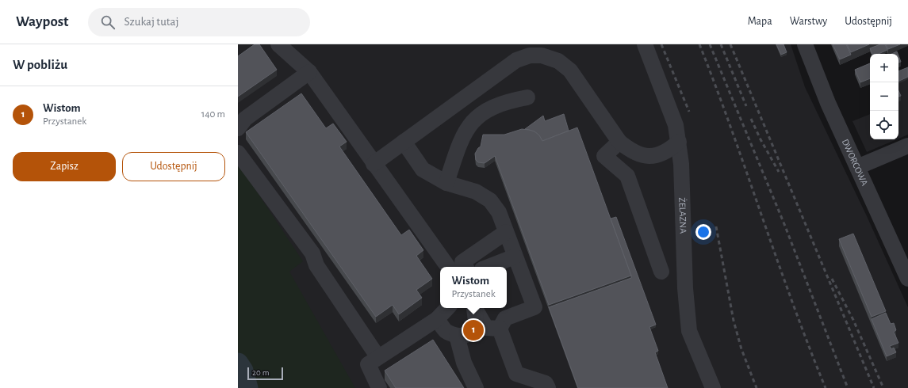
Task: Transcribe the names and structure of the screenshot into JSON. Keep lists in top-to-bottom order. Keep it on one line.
{"streets":{"street":["DWORCOWA","ŻELAZNA"]},"scale_bar":"20 m","page":{"header":"Waypost","search":"Szukaj tutaj","nav":["Mapa","Warstwy","Udostępnij"],"heading":"W pobliżu","map_buttons":["+","−"],"list":[{"mark":"1","name":"Wistom","note":"Przystanek","value":"140 m"}],"buttons":["Zapisz","Udostępnij"],"popup":["Wistom","Przystanek"],"pins":"1","scale":"20 m"}}
